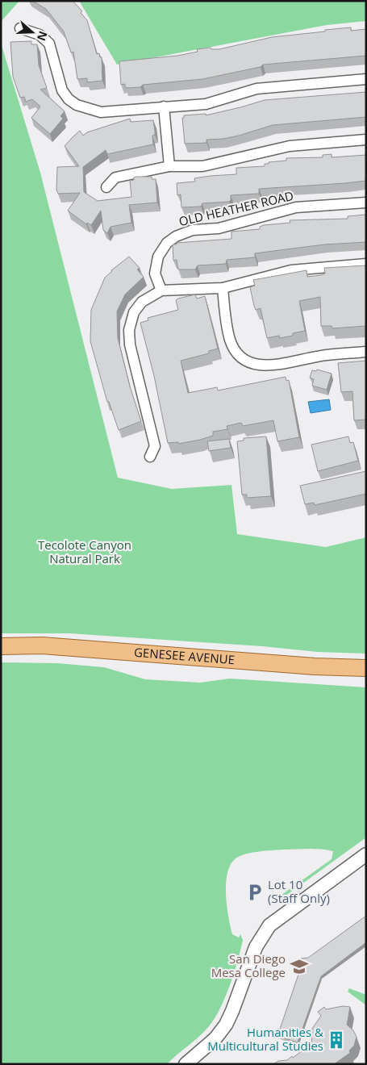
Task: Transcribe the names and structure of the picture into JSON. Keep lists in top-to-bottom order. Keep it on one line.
{"streets":{"main road":["GENESEE AVENUE"],"street":["OLD HEATHER ROAD"]},"parks":["Tecolote Canyon Natural Park"],"places":{"parking":["Lot 10 (Staff Only)"],"school or university":["San Diego Mesa College"],"building":["Humanities & Multicultural Studies"]},"north":"right"}
